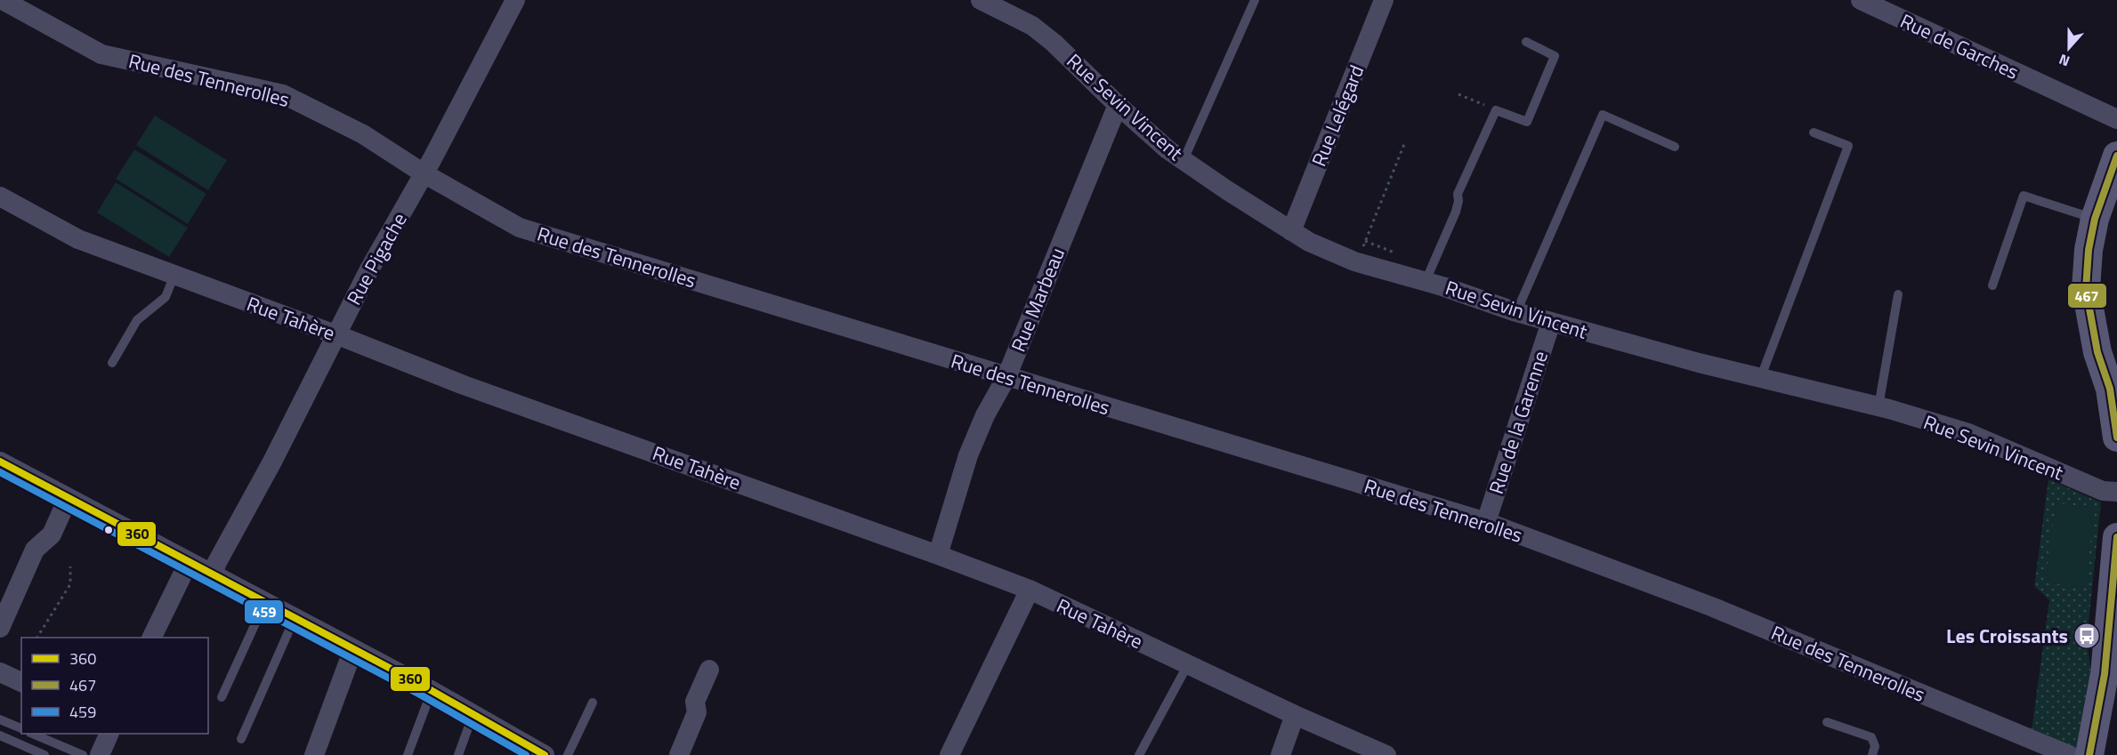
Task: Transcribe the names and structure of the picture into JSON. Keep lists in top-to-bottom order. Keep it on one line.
{"streets":{"street":["Rue de Garches","Rue des Tennerolles","Rue Sevin Vincent","Rue Lelégard","Rue Pigache","Rue Marbeau","Rue Tahère","Rue de la Garenne"]},"crossings":[["Rue des Tennerolles","Rue Pigache"],["Rue des Tennerolles","Rue Marbeau"],["Rue des Tennerolles","Rue de la Garenne"],["Rue Sevin Vincent","Rue Lelégard"],["Rue Sevin Vincent","Rue Marbeau"],["Rue Sevin Vincent","Rue de la Garenne"],["Rue Pigache","Rue Tahère"],["Rue Marbeau","Rue Tahère"]],"places":{"bus stop":["Les Croissants"]},"lines":["transit line 467","transit line 360","transit line 459"],"legend":["360","467","459"],"north":"bottom"}
